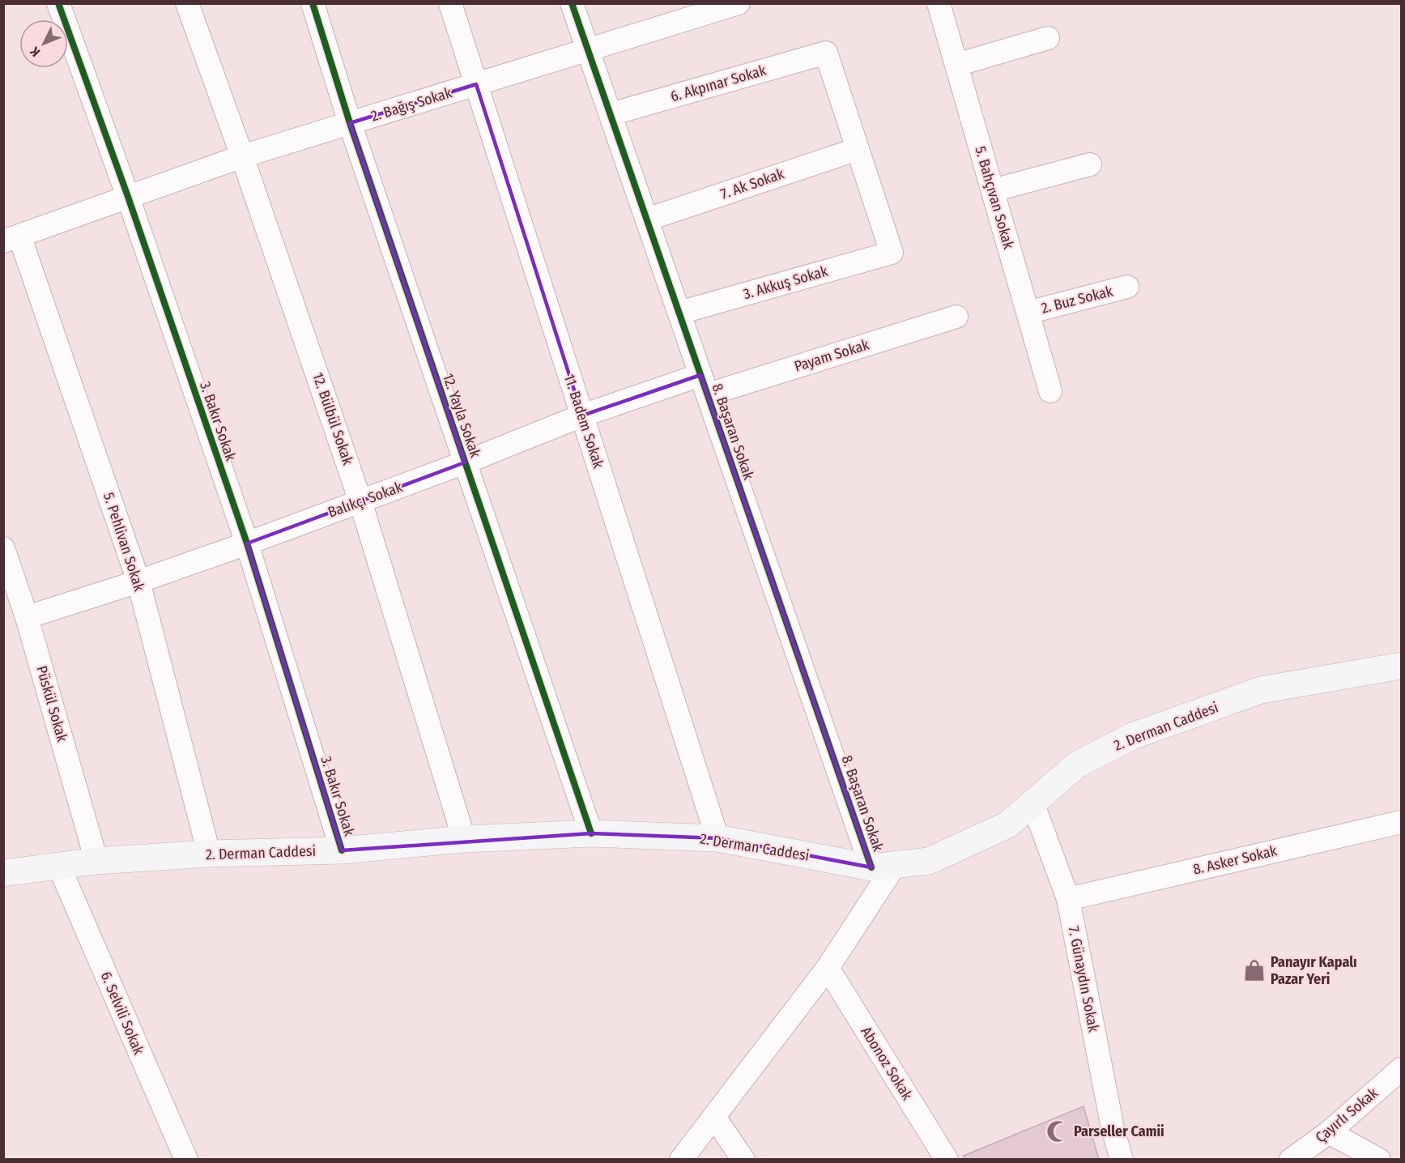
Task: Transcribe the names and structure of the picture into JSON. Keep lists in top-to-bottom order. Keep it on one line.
{"streets":{"main road":["2. Derman Caddesi"],"street":["6. Akpınar Sokak","2. Bağış Sokak","7. Ak Sokak","5. Bahçıvan Sokak","3. Akkuş Sokak","2. Buz Sokak","Payam Sokak","12. Yayla Sokak","12. Bülbül Sokak","3. Bakır Sokak","11. Badem Sokak","8. Başaran Sokak","Balıkçı Sokak","5. Pehlivan Sokak","Püskül Sokak","8. Asker Sokak","7. Günaydın Sokak","6. Selvili Sokak","Abonoz Sokak","Çayırlı Sokak"]},"crossings":[["6. Akpınar Sokak","7. Ak Sokak"],["6. Akpınar Sokak","3. Akkuş Sokak"],["6. Akpınar Sokak","8. Başaran Sokak"],["2. Bağış Sokak","12. Yayla Sokak"],["2. Bağış Sokak","12. Bülbül Sokak"],["2. Bağış Sokak","3. Bakır Sokak"],["2. Bağış Sokak","11. Badem Sokak"],["2. Bağış Sokak","8. Başaran Sokak"],["2. Bağış Sokak","5. Pehlivan Sokak"],["7. Ak Sokak","3. Akkuş Sokak"],["7. Ak Sokak","8. Başaran Sokak"],["5. Bahçıvan Sokak","2. Buz Sokak"],["3. Akkuş Sokak","8. Başaran Sokak"],["Payam Sokak","8. Başaran Sokak"],["Payam Sokak","Balıkçı Sokak"],["12. Yayla Sokak","Balıkçı Sokak"],["12. Yayla Sokak","2. Derman Caddesi"],["12. Bülbül Sokak","Balıkçı Sokak"],["12. Bülbül Sokak","2. Derman Caddesi"],["3. Bakır Sokak","Balıkçı Sokak"],["3. Bakır Sokak","2. Derman Caddesi"],["11. Badem Sokak","Balıkçı Sokak"],["11. Badem Sokak","2. Derman Caddesi"],["8. Başaran Sokak","Balıkçı Sokak"],["8. Başaran Sokak","2. Derman Caddesi"],["Balıkçı Sokak","5. Pehlivan Sokak"],["Balıkçı Sokak","Püskül Sokak"],["5. Pehlivan Sokak","2. Derman Caddesi"],["Püskül Sokak","2. Derman Caddesi"],["2. Derman Caddesi","7. Günaydın Sokak"],["2. Derman Caddesi","6. Selvili Sokak"],["8. Asker Sokak","7. Günaydın Sokak"]],"places":{"shop":["Panayır Kapalı Pazar Yeri"],"mosque":["Parseller Camii"]},"north":"bottom left"}
